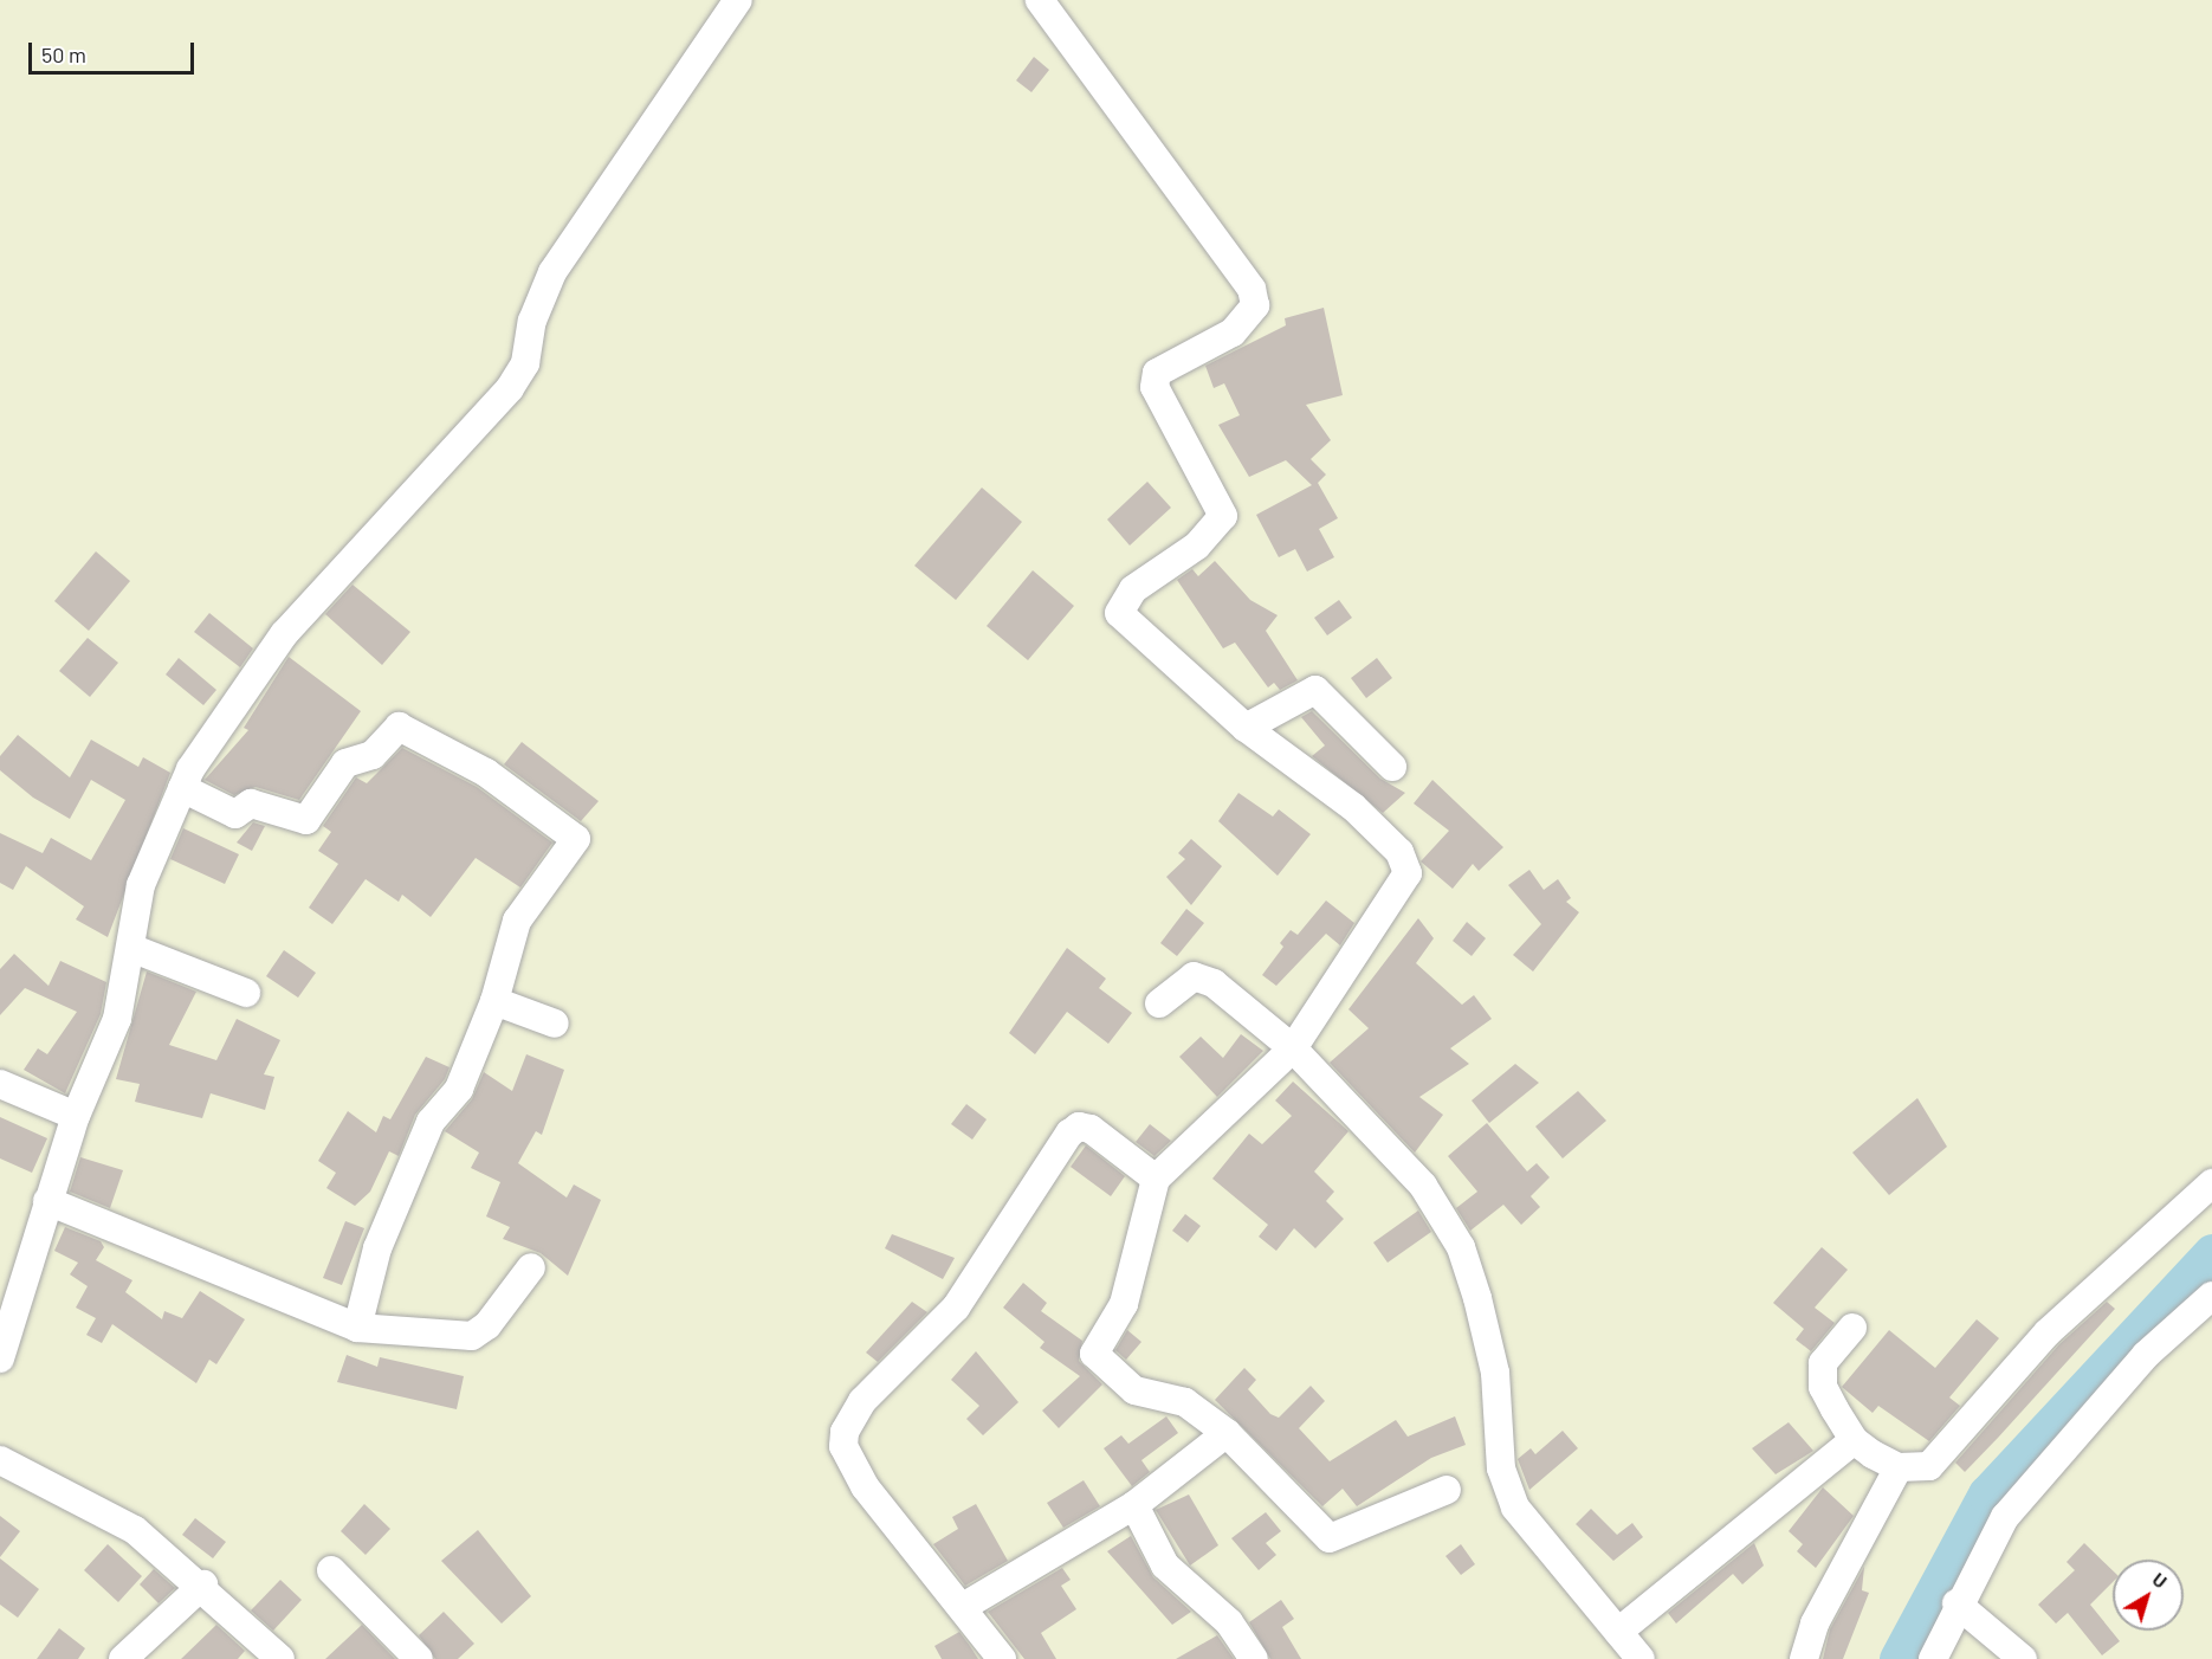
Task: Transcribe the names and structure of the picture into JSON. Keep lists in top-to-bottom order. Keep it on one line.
{"scale_bar":"50 m","north":"top right"}
